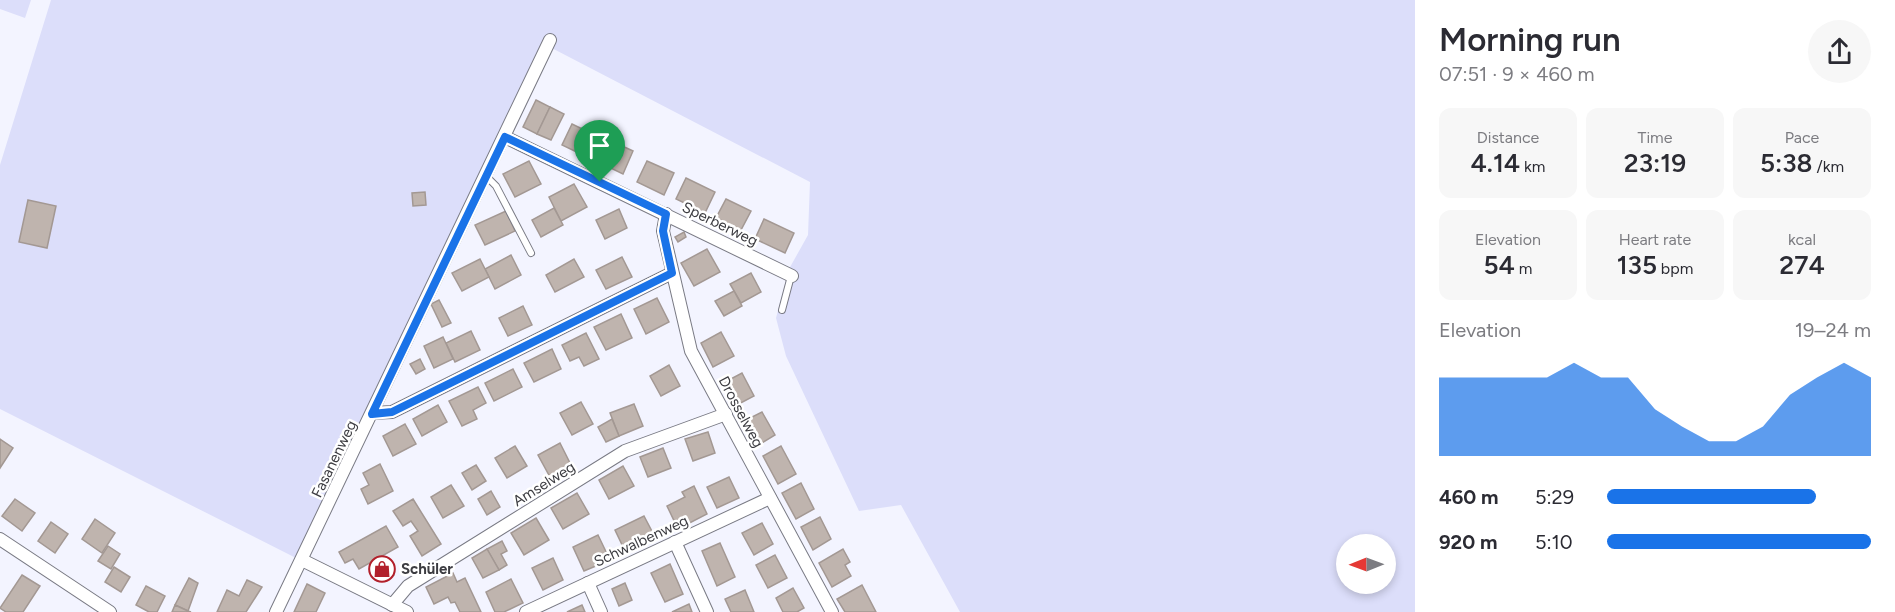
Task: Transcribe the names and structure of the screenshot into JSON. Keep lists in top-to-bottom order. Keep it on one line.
{"streets":{"street":["Sperberweg","Drosselweg","Fasanenweg","Amselweg","Schwalbenweg"]},"crossings":[["Sperberweg","Drosselweg"],["Sperberweg","Fasanenweg"],["Drosselweg","Amselweg"],["Drosselweg","Schwalbenweg"]],"places":{"shop":["Schüler"]},"north":"left","page":{"heading":["Morning run","07:51 · 9 × 460 m"],"stats":[["Distance","4.14 km"],["Time","23:19"],["Pace","5:38 /km"],["Elevation","54 m"],["Heart rate","135 bpm"],["kcal","274"]],"chart":["Elevation","19–24 m"],"list":[{"name":"460 m","note":"5:29"},{"name":"920 m","note":"5:10"}]}}
